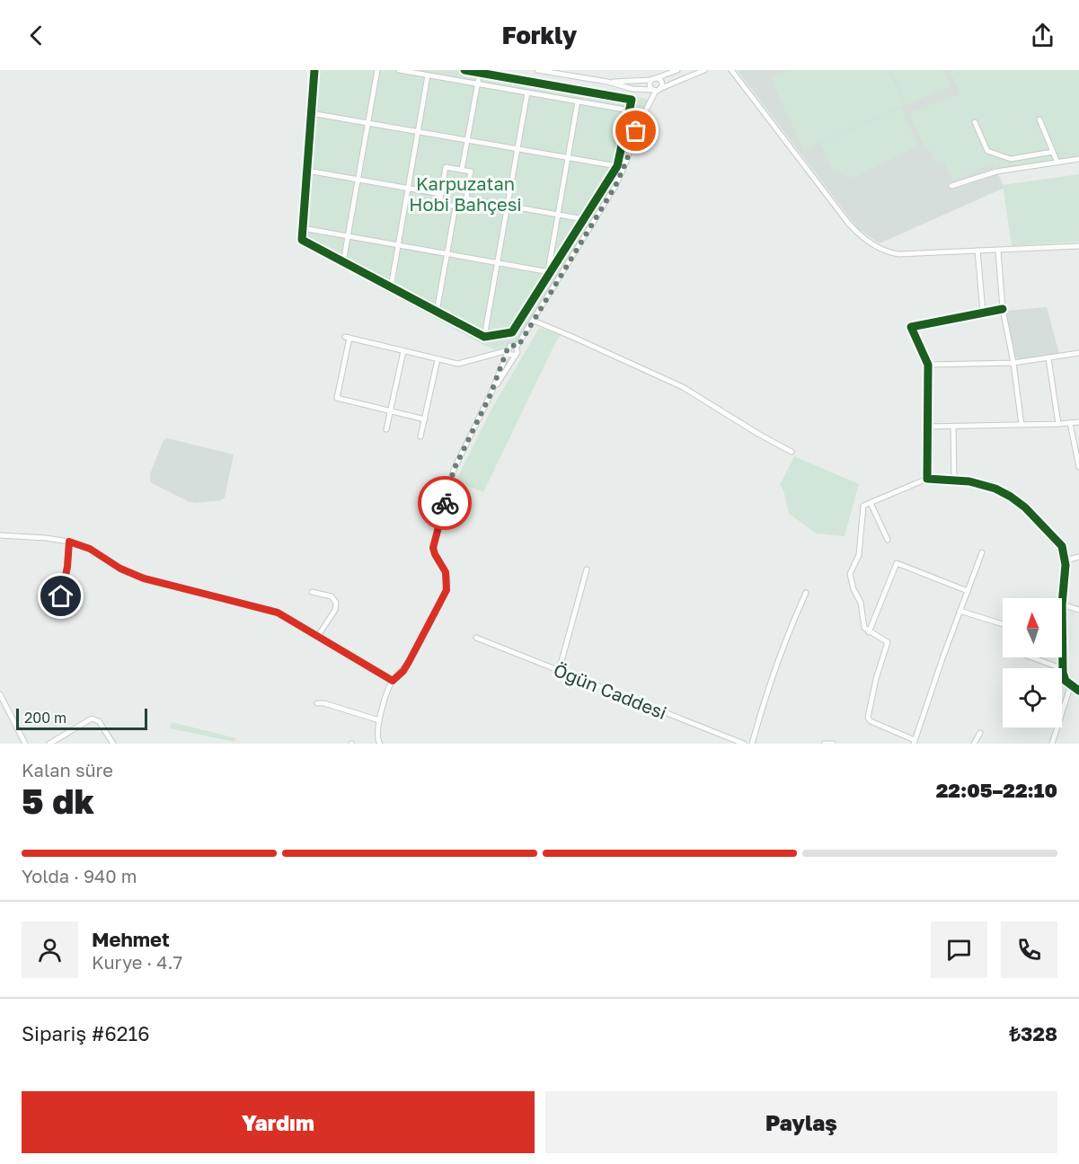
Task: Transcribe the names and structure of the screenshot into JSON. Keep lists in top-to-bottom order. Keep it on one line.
{"streets":{"street":["Öğün Caddesi"]},"parks":["Karpuzatan Hobi Bahçesi"],"scale_bar":"200 m","north":"top","page":{"header":"Forkly","scale":"200 m","heading":["5 dk","Kalan süre","22:05–22:10"],"panel":["Mehmet","Kurye · 4.7","Sipariş #6216","₺328"],"bar":"Yolda · 940 m","buttons":["Yardım","Paylaş"]}}
